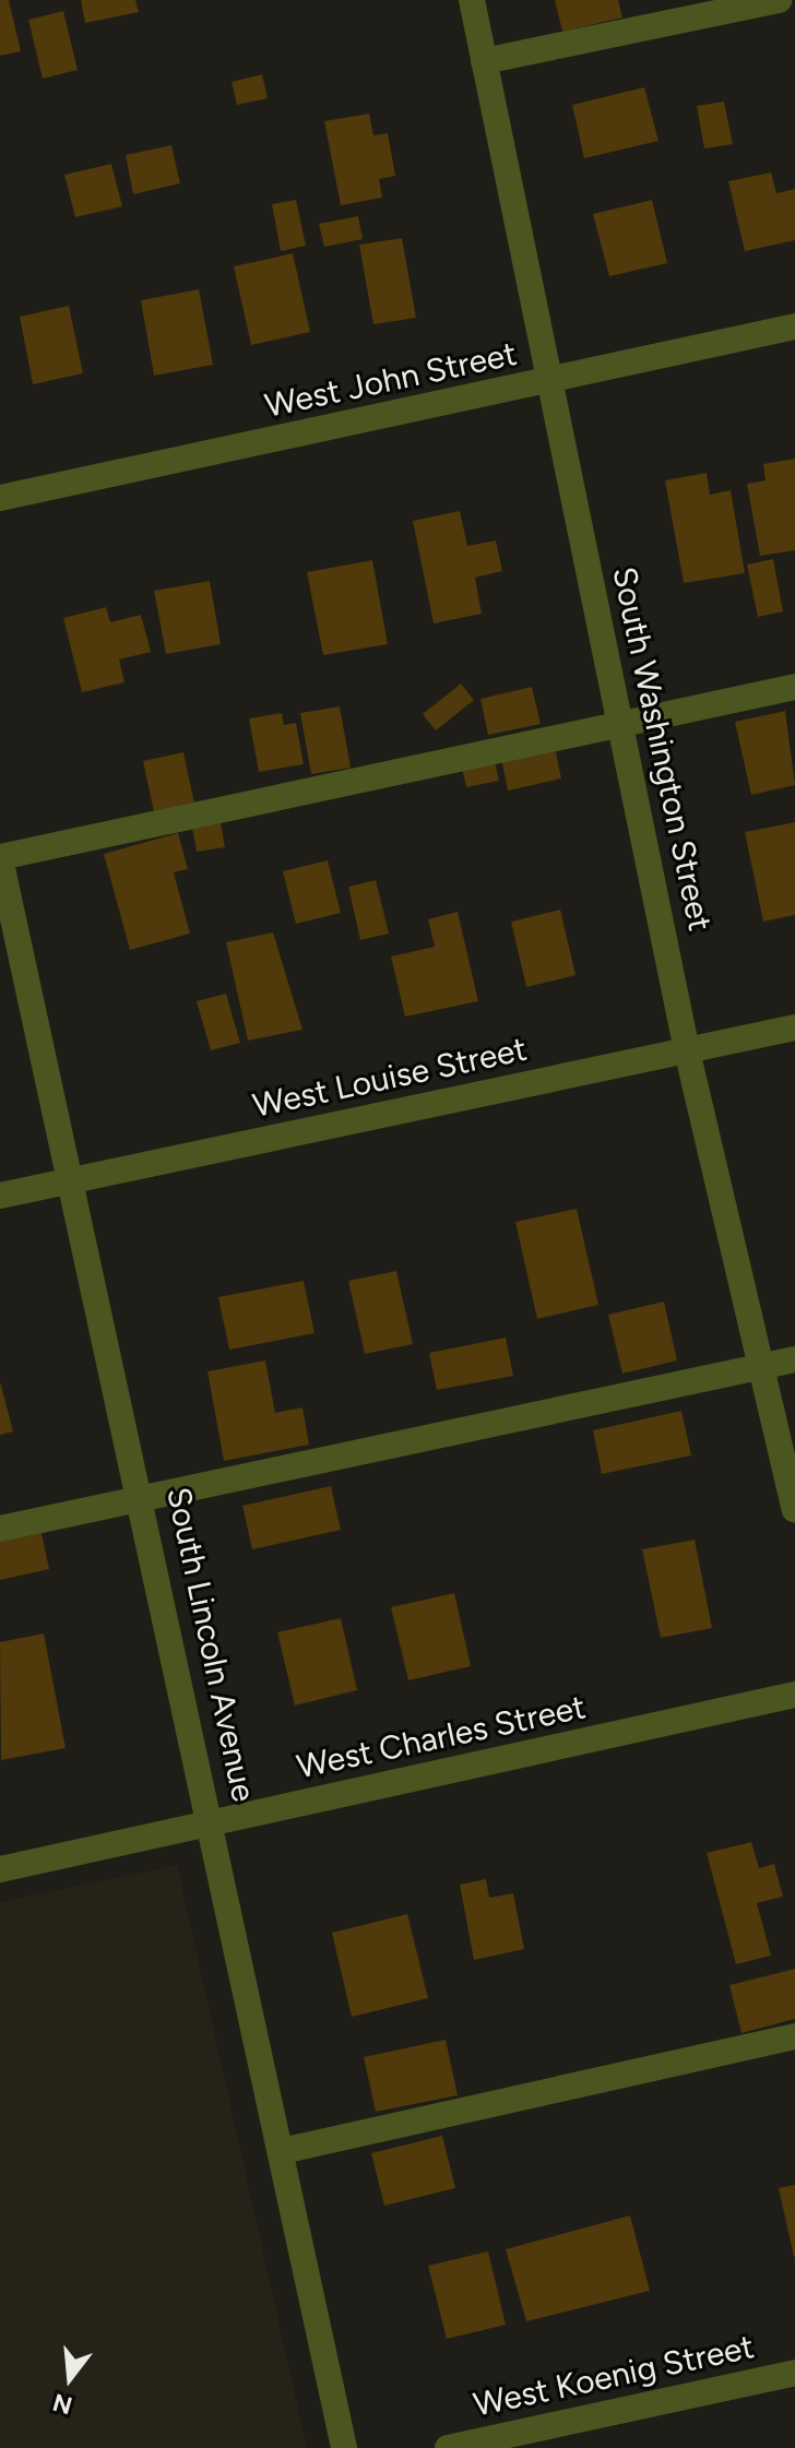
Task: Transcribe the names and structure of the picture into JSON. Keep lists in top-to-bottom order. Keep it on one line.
{"streets":{"street":["West John Street","South Washington Street","West Louise Street","South Lincoln Avenue","West Charles Street","West Koenig Street"]},"crossings":[["West John Street","South Washington Street"],["South Washington Street","West Louise Street"],["West Louise Street","South Lincoln Avenue"],["South Lincoln Avenue","West Charles Street"]],"north":"bottom"}
